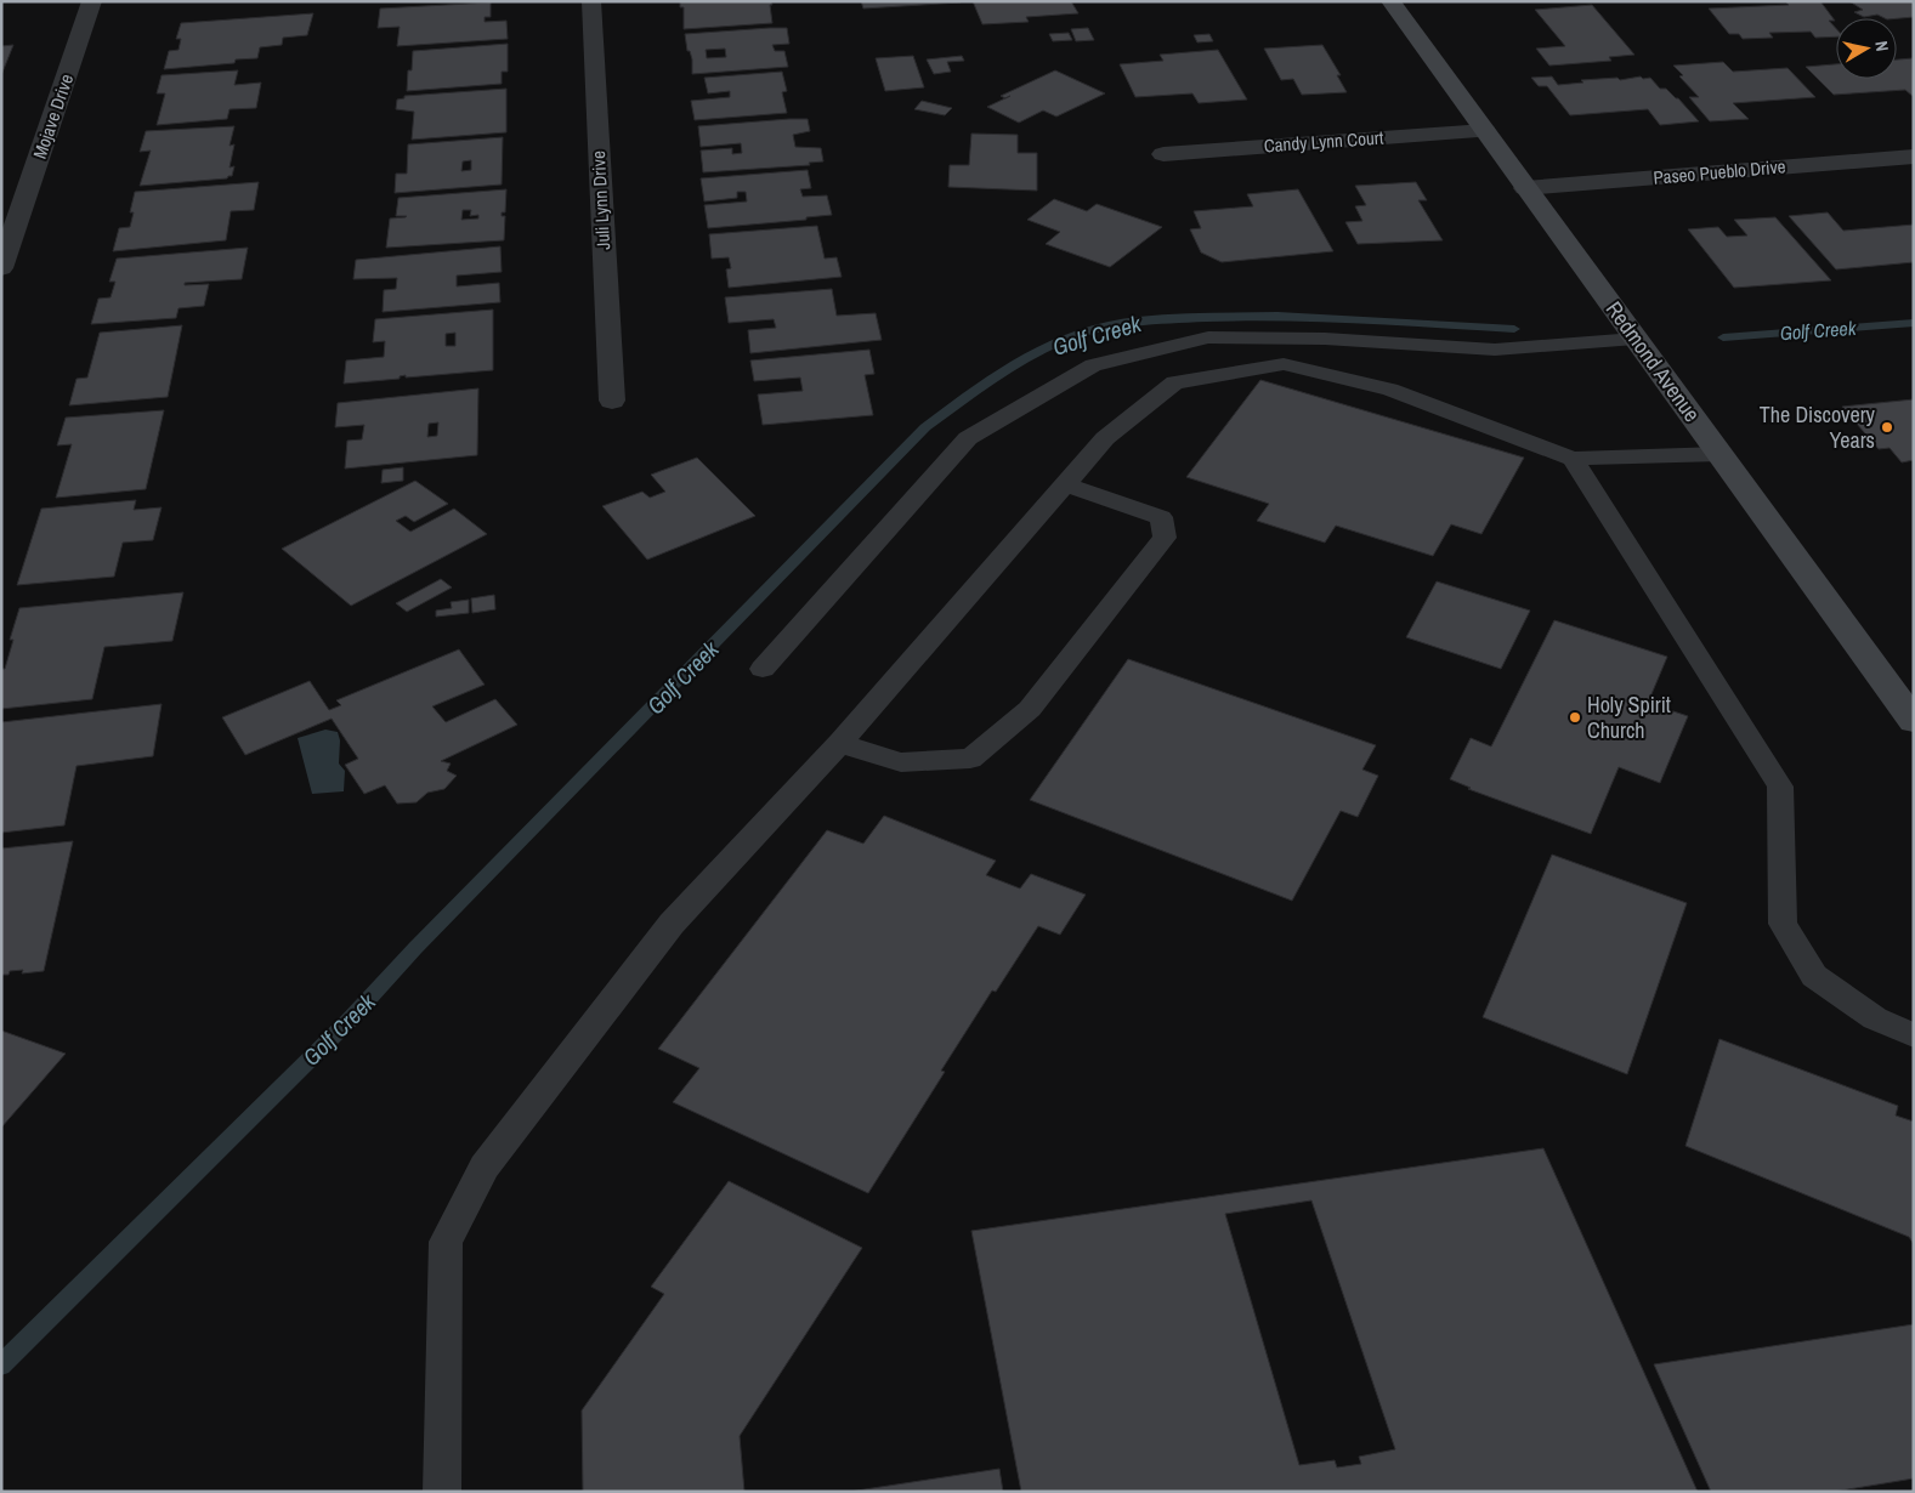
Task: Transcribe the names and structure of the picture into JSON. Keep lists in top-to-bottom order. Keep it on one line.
{"streets":{"street":["Mojave Drive","Candy Lynn Court","Paseo Pueblo Drive","Juli Lynn Drive","Redmond Avenue"]},"crossings":[["Candy Lynn Court","Redmond Avenue"],["Paseo Pueblo Drive","Redmond Avenue"]],"water":["Golf Creek"],"places":["The Discovery Years","Holy Spirit Church"],"north":"right"}
